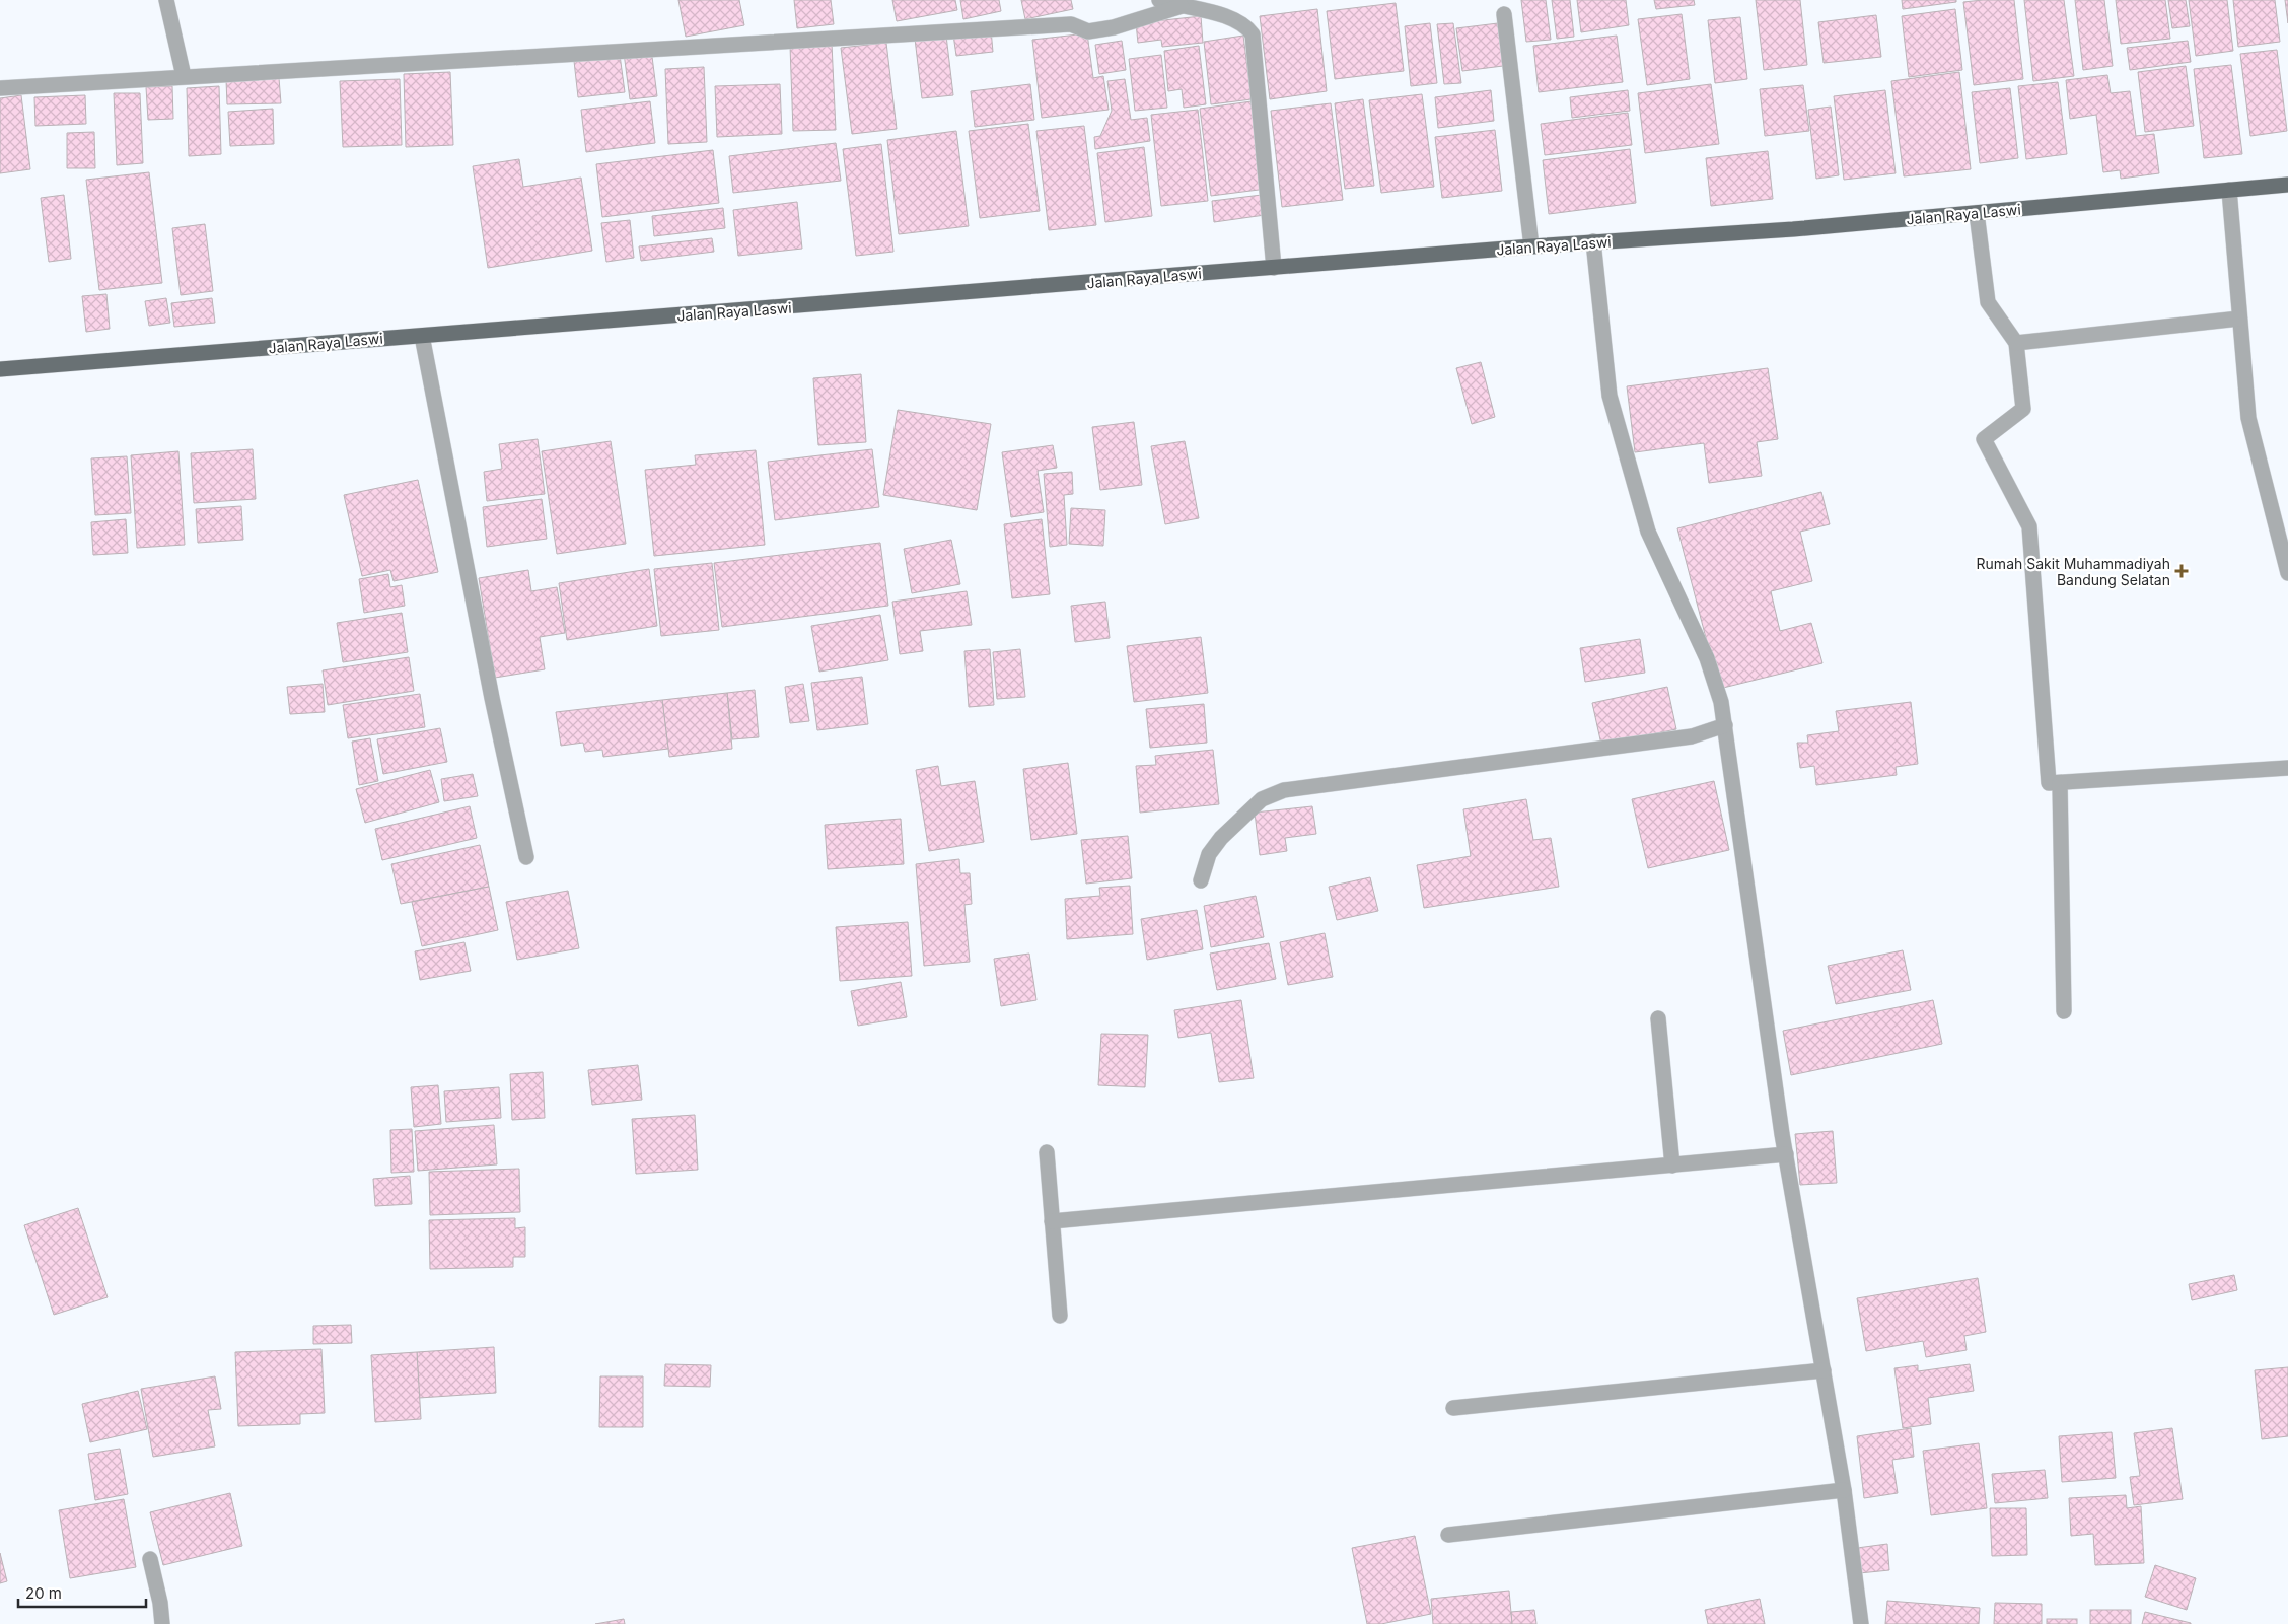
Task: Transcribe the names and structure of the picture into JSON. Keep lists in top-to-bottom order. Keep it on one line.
{"streets":{"main road":["Jalan Raya Laswi"]},"places":{"health":["Rumah Sakit Muhammadiyah Bandung Selatan"]},"scale_bar":"20 m"}
